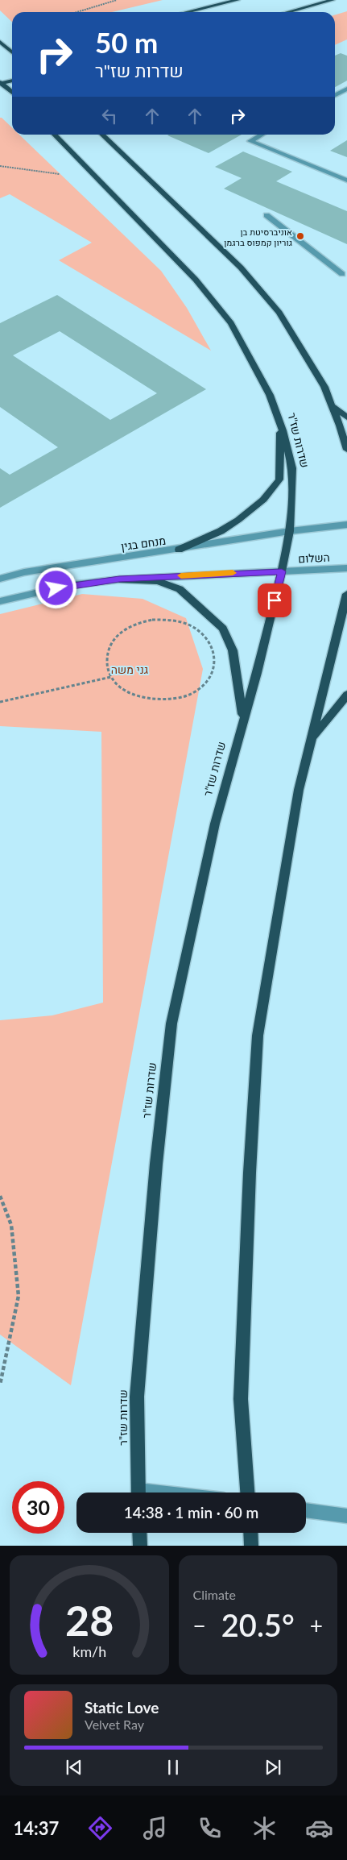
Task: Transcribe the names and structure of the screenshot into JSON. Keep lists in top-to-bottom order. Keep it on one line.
{"streets":{"main road":["שדרות שז\"ר"],"street":["מנחם בגין","השלום"]},"crossings":[["שדרות שז\"ר","מנחם בגין"],["שדרות שז\"ר","השלום"]],"parks":["גני משה"],"places":["אוניברסיטת בן גוריון קמפוס ברגמן"],"page":{"turn":["50 m","שדרות שז\"ר"],"limit":"30","trip":"14:38 · 1 min · 60 m","tile":"Climate","heat":["−","20.5°","+"],"song":["Static Love","Velvet Ray"],"tabs":"14:37","gauge":["28","km/h"]}}
